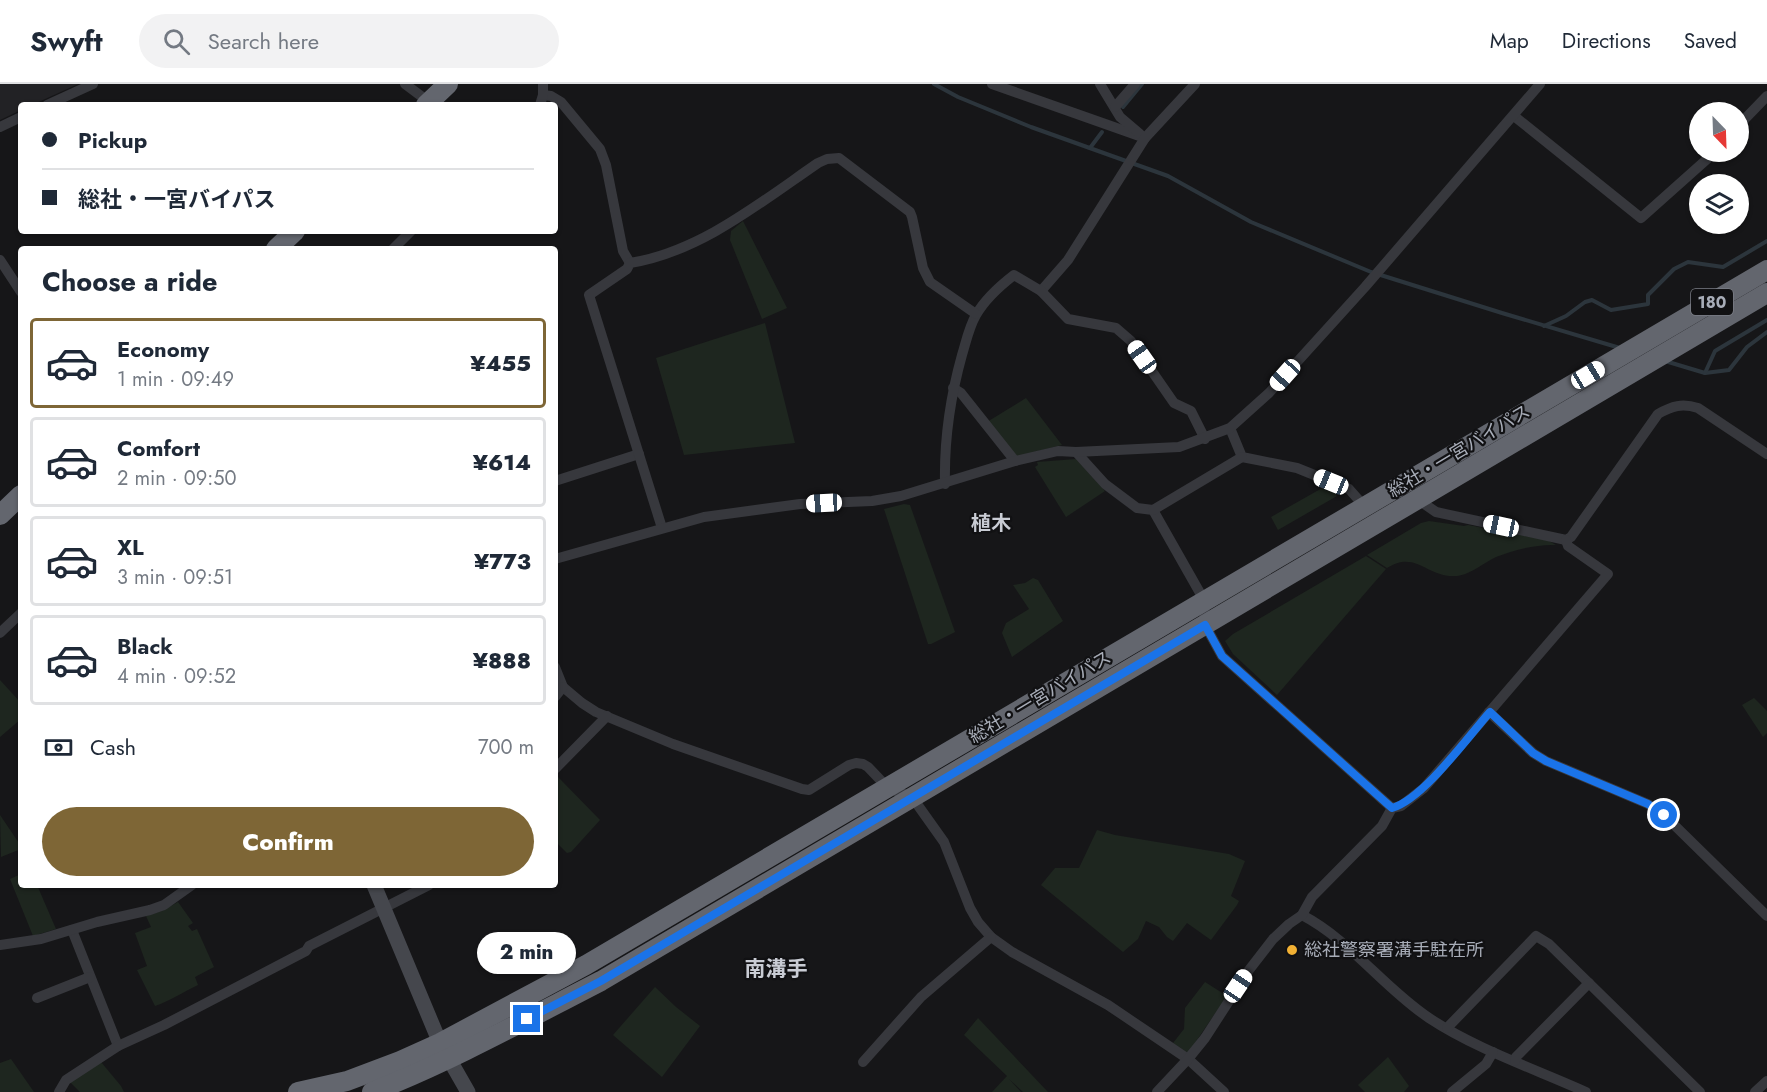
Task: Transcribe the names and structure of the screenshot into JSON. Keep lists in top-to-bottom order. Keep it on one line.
{"streets":{"highway":["180","総社・一宮バイパス"]},"districts":["植木","南溝手"],"places":["総社警察署溝手駐在所"],"north":"bottom right","page":{"header":"Swyft","search":"Search here","nav":["Map","Directions","Saved"],"banner":["Pickup","総社・一宮バイパス"],"heading":"Choose a ride","list":[{"name":"Economy","note":"1 min · 09:49","value":"¥455"},{"name":"Comfort","note":"2 min · 09:50","value":"¥614"},{"name":"XL","note":"3 min · 09:51","value":"¥773"},{"name":"Black","note":"4 min · 09:52","value":"¥888"}],"pay":["Cash","700 m"],"buttons":"Confirm","bubble":"2 min"}}
